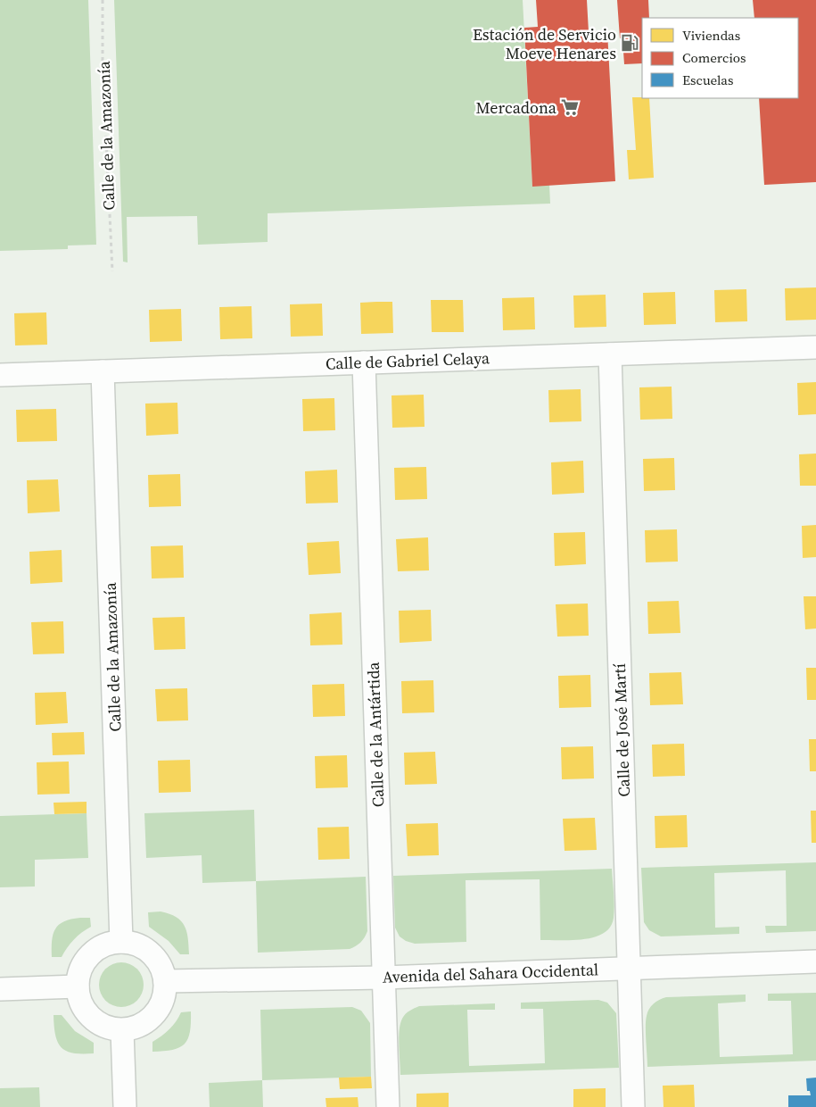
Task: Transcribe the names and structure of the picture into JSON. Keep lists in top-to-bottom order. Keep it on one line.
{"streets":{"street":["Calle de la Amazonía","Calle de Gabriel Celaya","Calle de José Martí","Calle de la Antártida","Avenida del Sahara Occidental"]},"crossings":[["Calle de la Amazonía","Calle de Gabriel Celaya"],["Calle de la Amazonía","Avenida del Sahara Occidental"],["Calle de Gabriel Celaya","Calle de José Martí"],["Calle de Gabriel Celaya","Calle de la Antártida"],["Calle de José Martí","Avenida del Sahara Occidental"],["Calle de la Antártida","Avenida del Sahara Occidental"]],"places":{"fuel station":["Estación de Servicio Moeve Henares"],"supermarket":["Mercadona"]},"legend":["Viviendas","Comercios","Escuelas"]}
